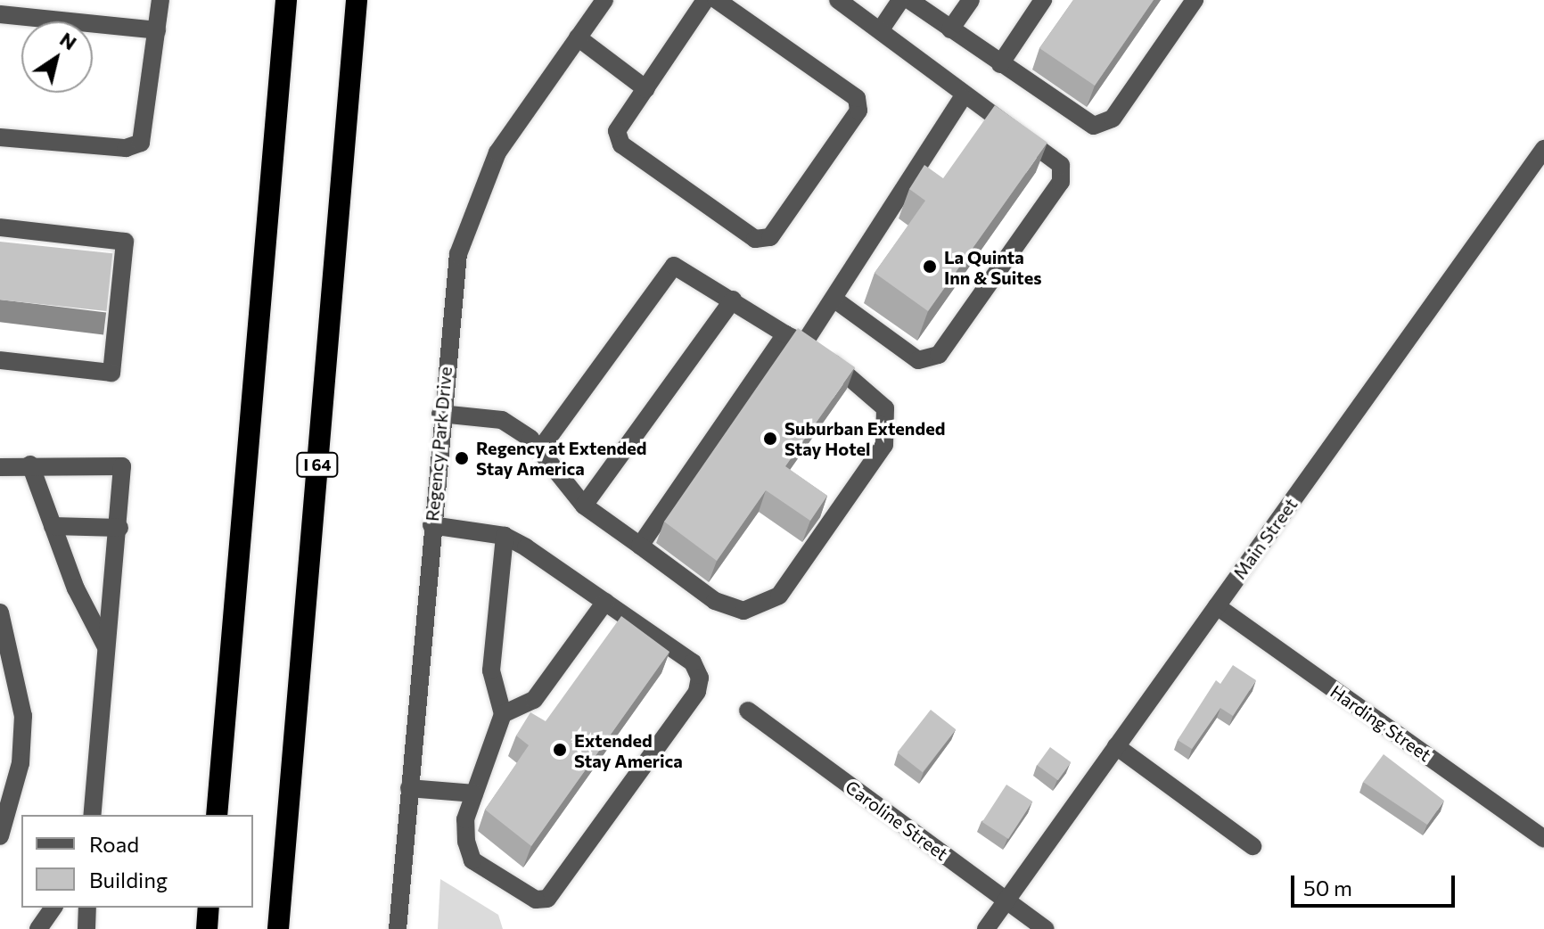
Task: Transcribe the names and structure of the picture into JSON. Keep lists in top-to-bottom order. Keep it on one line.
{"streets":{"highway":["I 64"],"street":["Regency Park Drive","Main Street","Harding Street","Caroline Street"]},"crossings":[["Main Street","Harding Street"],["Main Street","Caroline Street"]],"places":["La Quinta Inn & Suites","Suburban Extended Stay Hotel","Regency at Extended Stay America","Extended Stay America"],"legend":["Road","Building"],"scale_bar":"50 m","north":"top right"}
